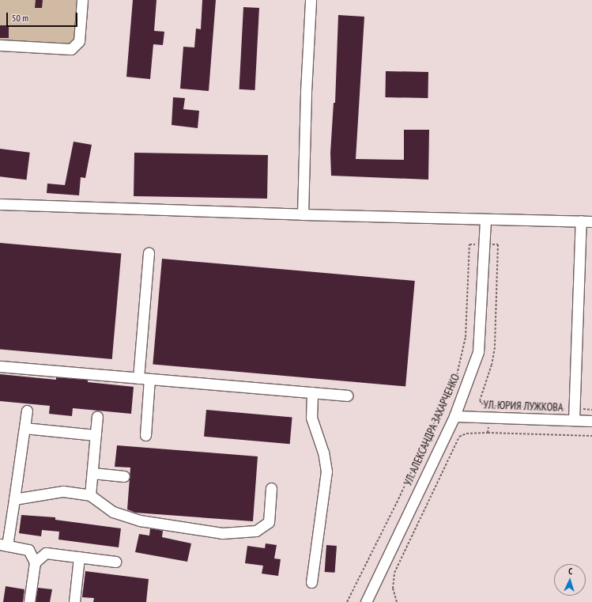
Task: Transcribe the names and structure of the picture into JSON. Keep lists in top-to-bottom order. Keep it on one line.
{"streets":{"street":["УЛ. ЮРИЯ ЛУЖКОВА","УЛ. АЛЕКСАНДРА ЗАХАРЧЕНКО"]},"crossings":[["УЛ. ЮРИЯ ЛУЖКОВА","УЛ. АЛЕКСАНДРА ЗАХАРЧЕНКО"]],"scale_bar":"50 m","north":"top"}
